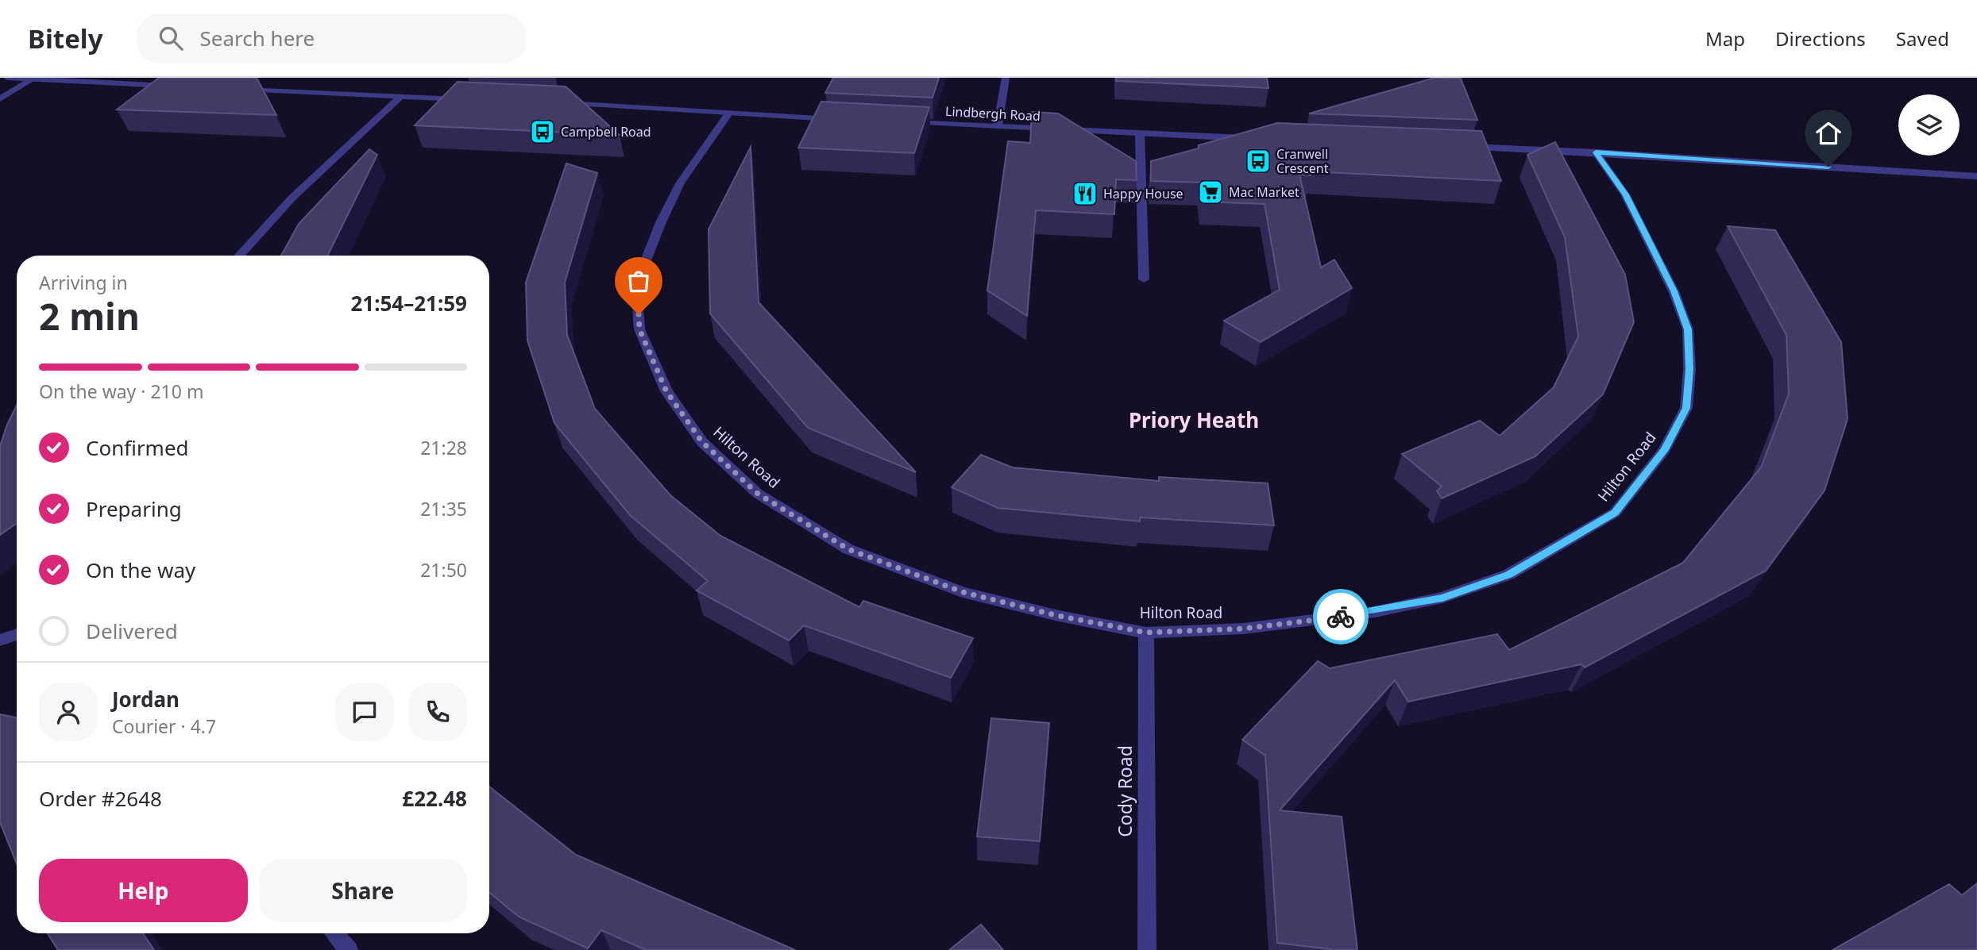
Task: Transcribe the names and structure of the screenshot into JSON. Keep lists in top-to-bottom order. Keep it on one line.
{"streets":{"street":["Lindbergh Road","Hilton Road","Cody Road"]},"crossings":[["Hilton Road","Cody Road"]],"districts":["Priory Heath"],"places":{"bus stop":["Campbell Road","Cranwell Crescent"],"supermarket":["Mac Market"],"restaurant":["Happy House"]},"page":{"header":"Bitely","search":"Search here","nav":["Map","Directions","Saved"],"heading":["2 min","Arriving in","21:54–21:59"],"panel":["Jordan","Courier · 4.7","Order #2648","£22.48"],"bar":"On the way · 210 m","list":[["Confirmed","21:28"],["Preparing","21:35"],["On the way","21:50"],"Delivered"],"buttons":["Help","Share"]}}
